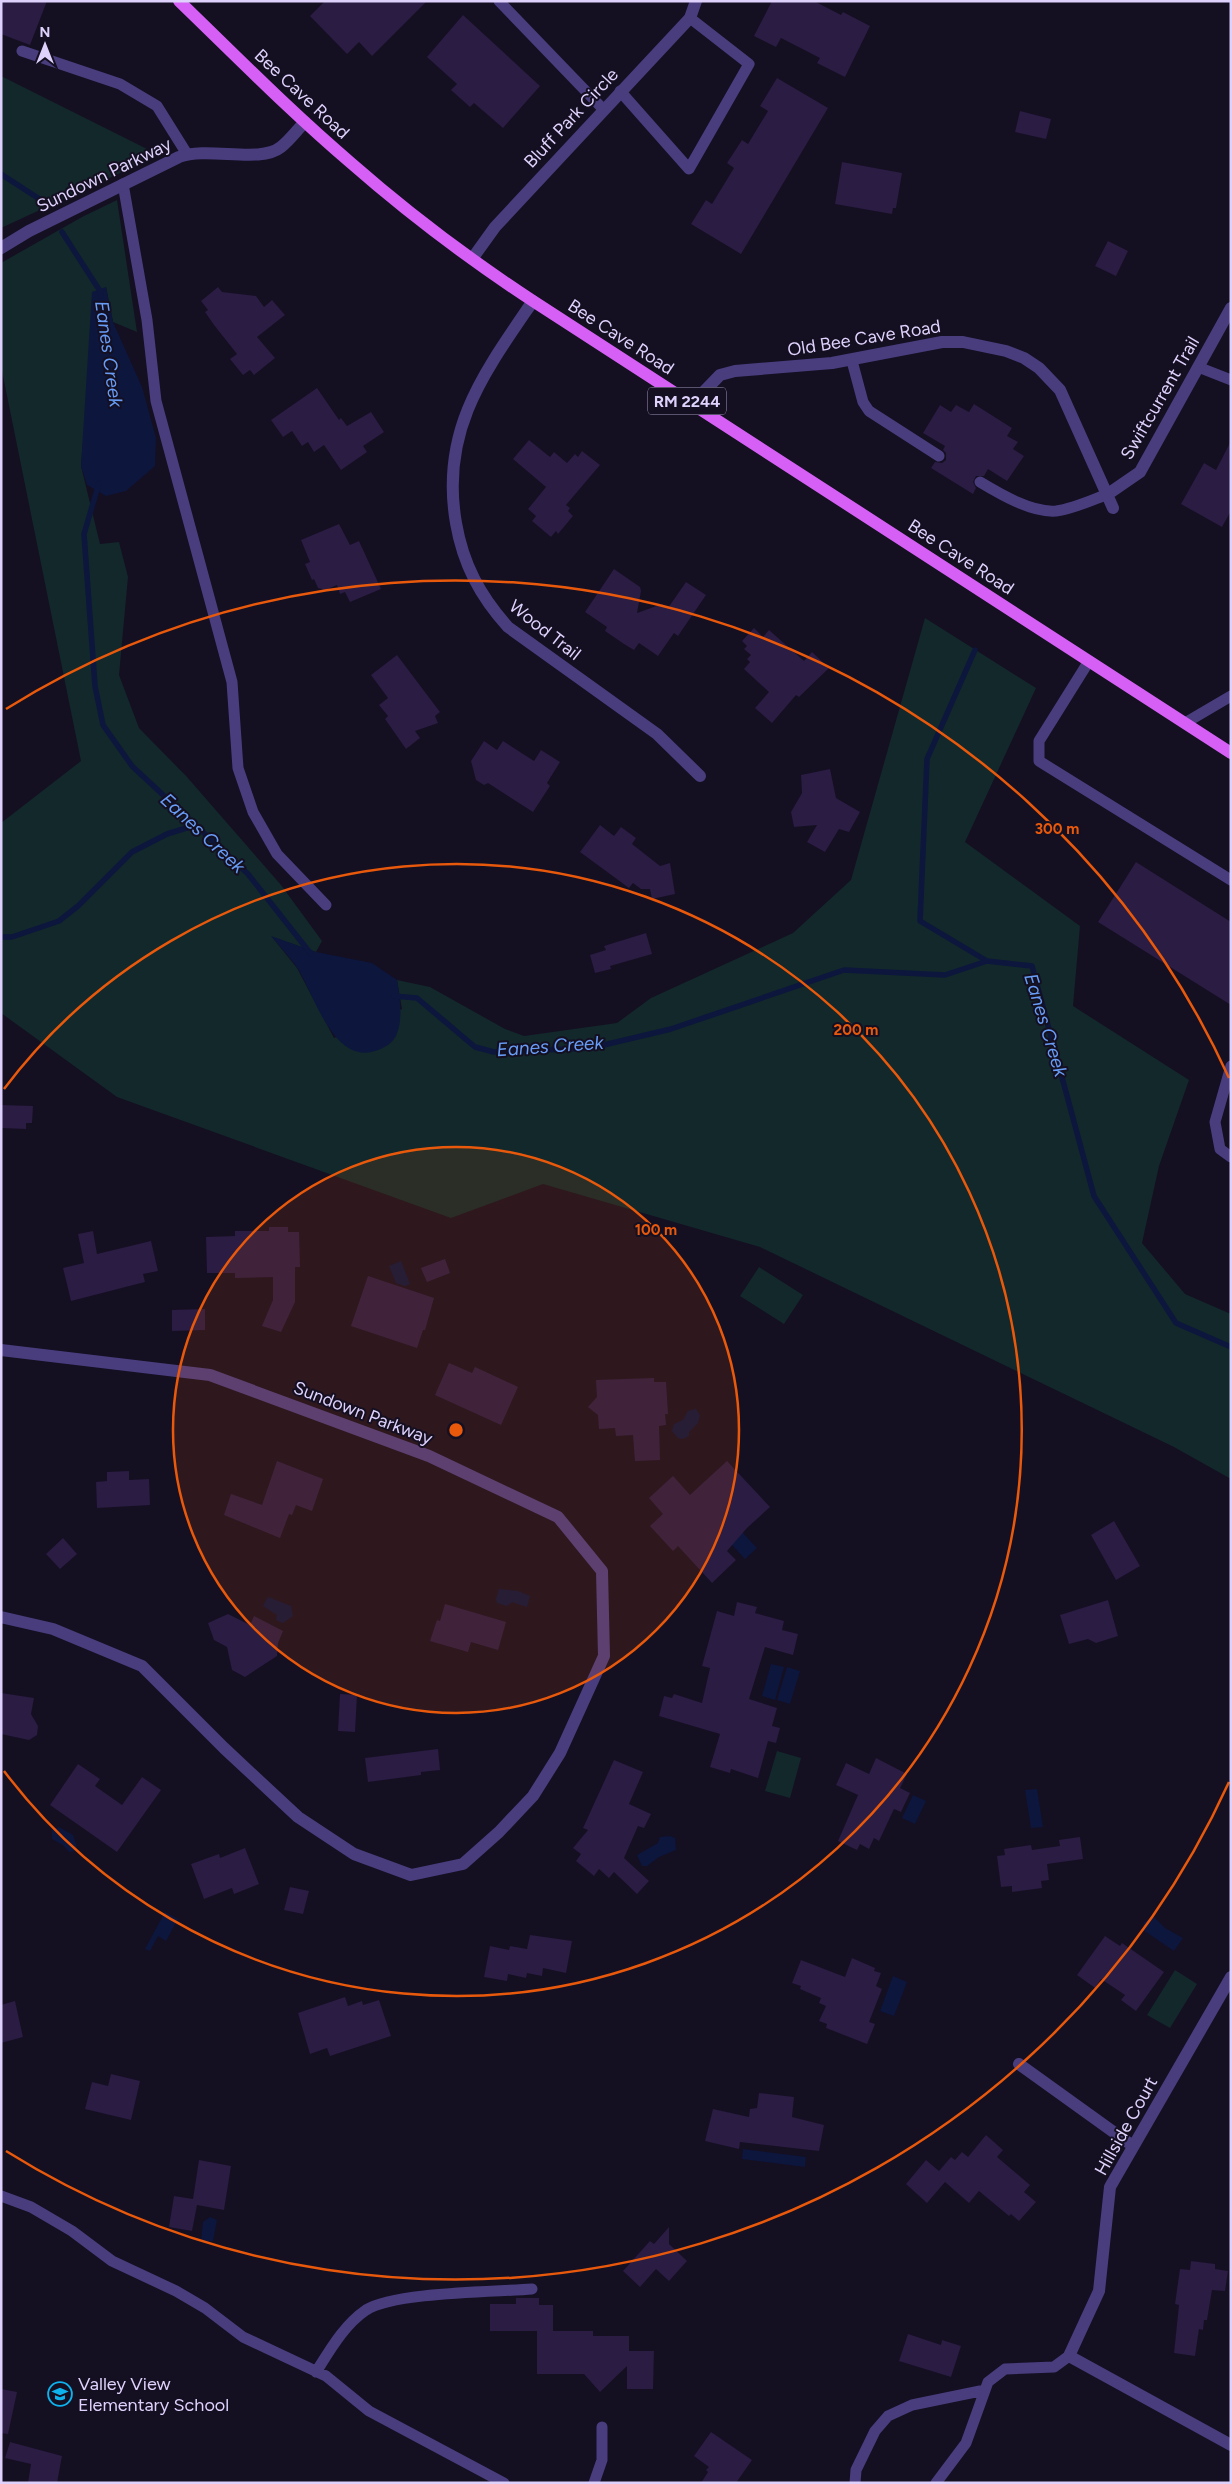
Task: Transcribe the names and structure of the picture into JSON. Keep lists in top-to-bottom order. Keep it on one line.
{"streets":{"main road":["Bee Cave Road","RM 2244"],"street":["Bluff Park Circle","Sundown Parkway","Old Bee Cave Road","Swiftcurrent Trail","Wood Trail","Hillside Court"]},"crossings":[["Bee Cave Road","Bluff Park Circle"],["Bee Cave Road","Sundown Parkway"],["Bee Cave Road","Old Bee Cave Road"],["Bee Cave Road","Wood Trail"],["Old Bee Cave Road","Swiftcurrent Trail"]],"water":["Eanes Creek"],"places":{"school or university":["Valley View Elementary School"]},"north":"top","rings":["300 m","200 m","100 m"]}
